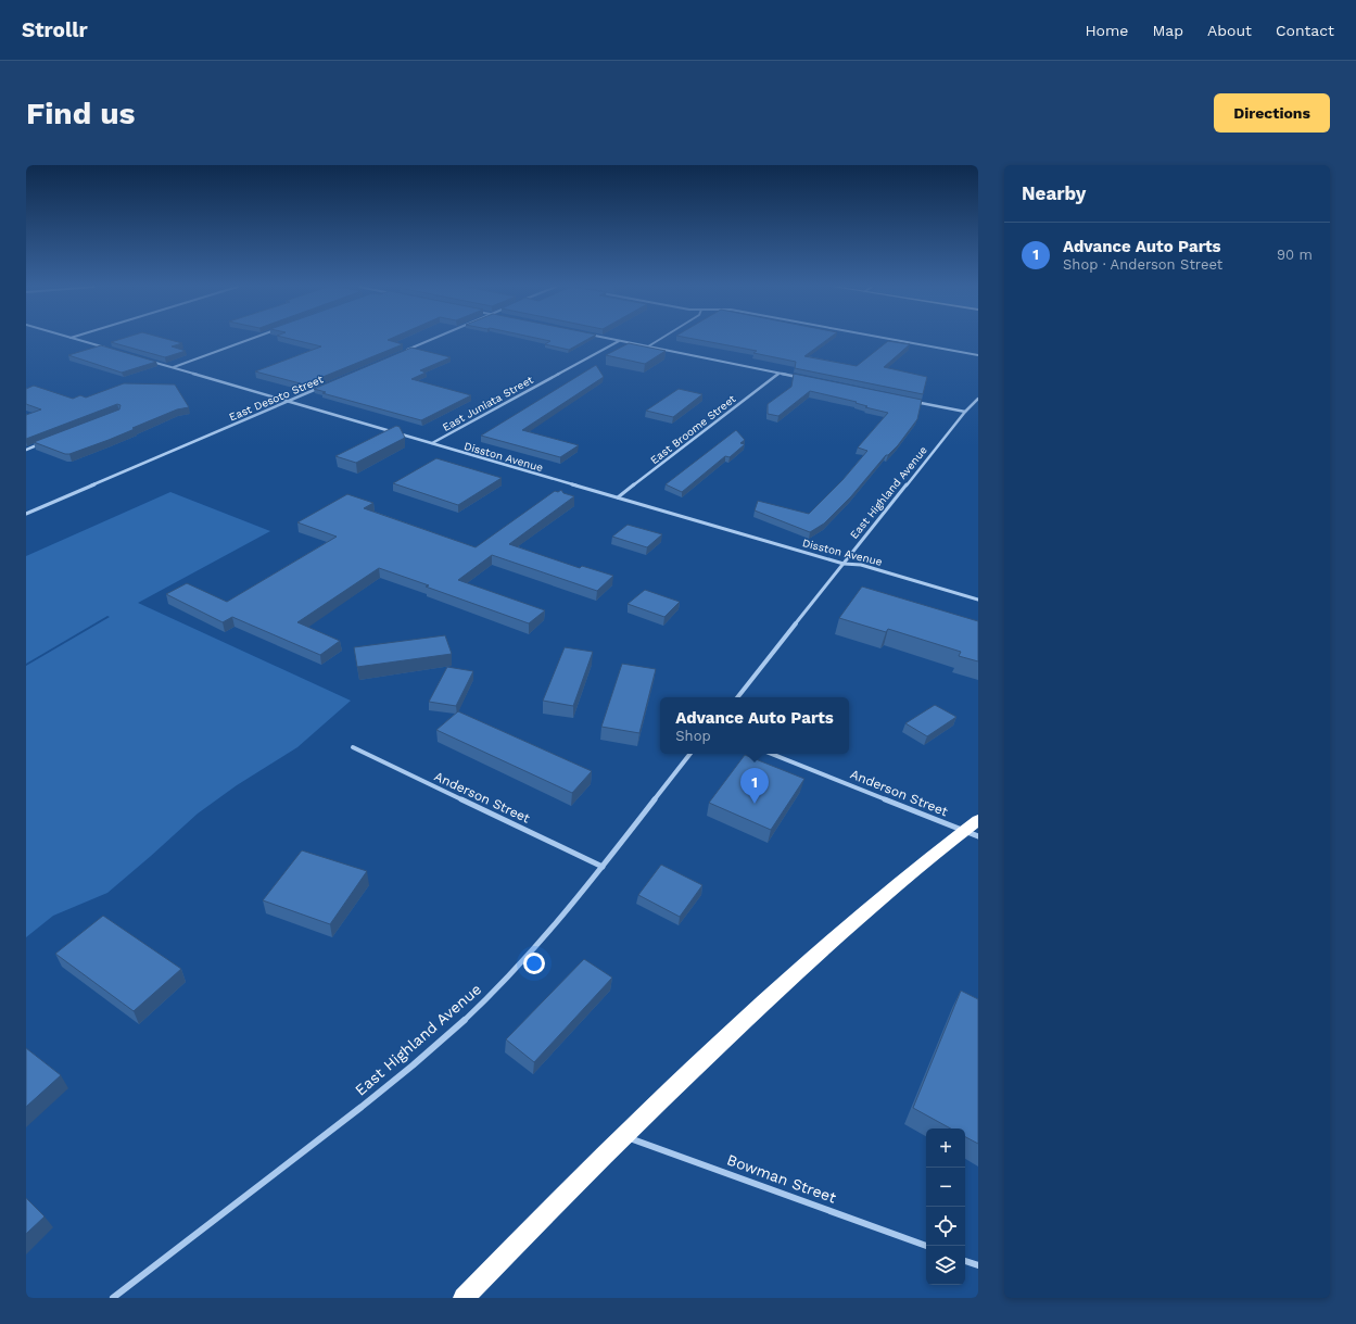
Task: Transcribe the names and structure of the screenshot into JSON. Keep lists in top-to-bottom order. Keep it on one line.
{"streets":{"street":["East Desoto Street","East Juniata Street","East Broome Street","Disston Avenue","East Highland Avenue","Anderson Street","Bowman Street"]},"crossings":[["East Desoto Street","Disston Avenue"],["East Juniata Street","Disston Avenue"],["East Broome Street","Disston Avenue"],["Disston Avenue","East Highland Avenue"],["East Highland Avenue","Anderson Street"]],"page":{"header":"Strollr","nav":["Home","Map","About","Contact"],"buttons":"Directions","title":"Find us","heading":"Nearby","list":[{"mark":"1","name":"Advance Auto Parts","note":"Shop · Anderson Street","value":"90 m"}],"popup":["Advance Auto Parts","Shop"],"pins":"1","map_buttons":["+","−"]}}
